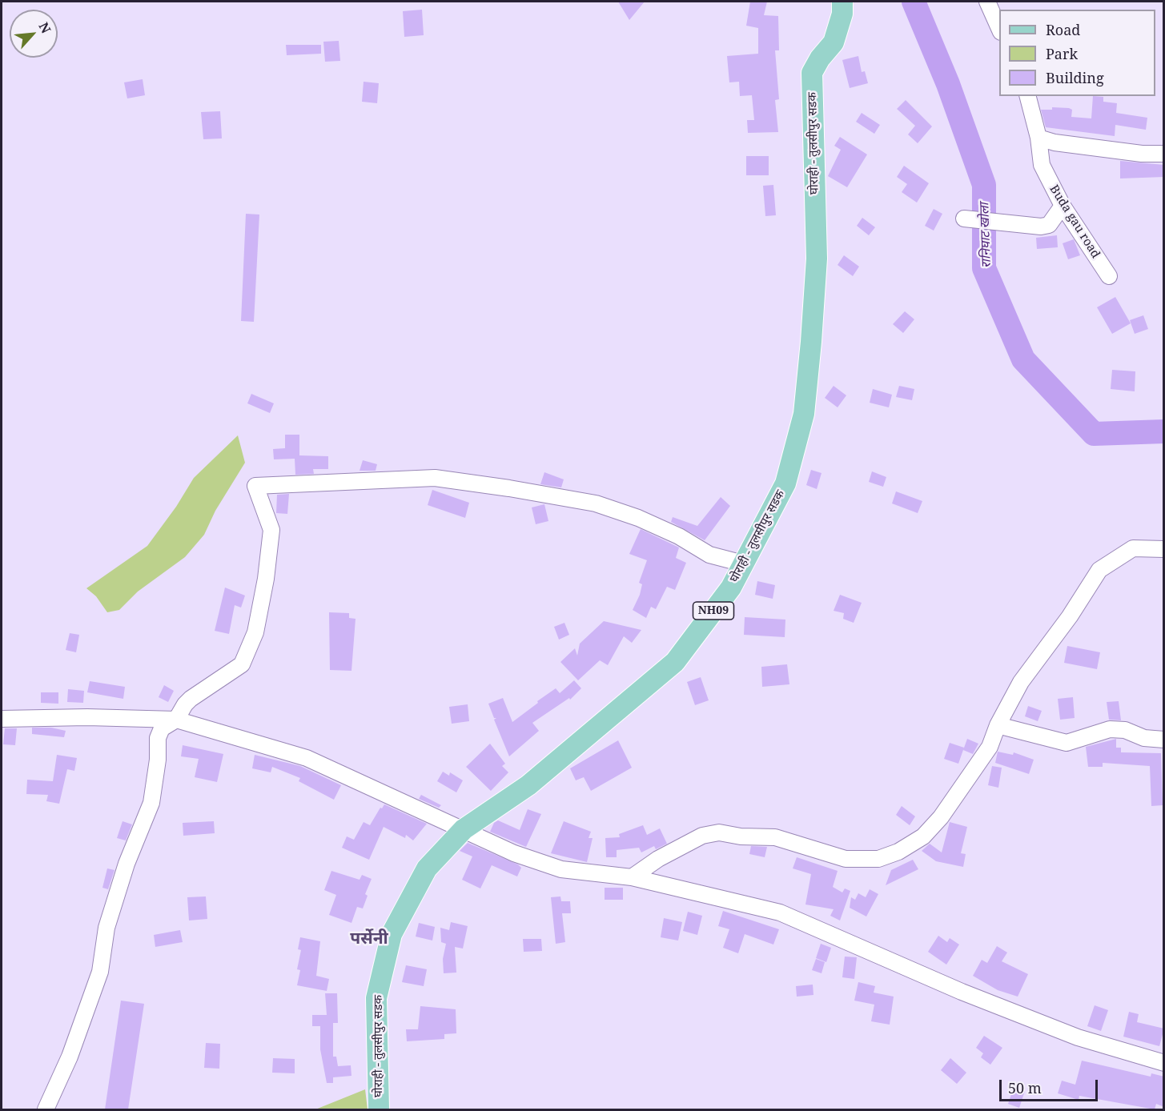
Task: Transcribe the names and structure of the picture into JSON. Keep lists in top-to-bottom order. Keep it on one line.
{"streets":{"main road":["घोराही - तुलसीपुर सडक","NH09"],"street":["Buda gau road"]},"districts":["पर्सेनी"],"water":["रानिघाट खोला"],"legend":["Road","Park","Building"],"scale_bar":"50 m","north":"top right"}
